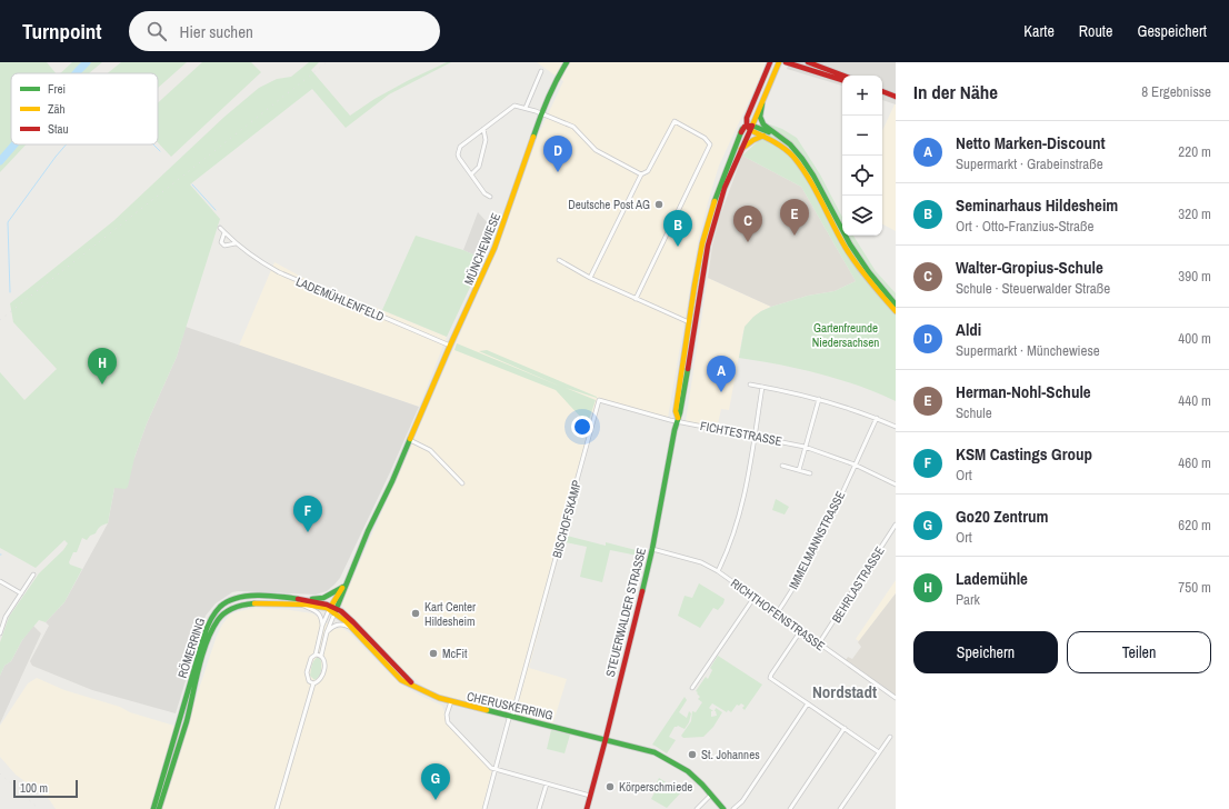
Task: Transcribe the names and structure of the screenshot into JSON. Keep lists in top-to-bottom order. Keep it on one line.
{"streets":{"main road":["MÜNCHEWIESE","STEUERWALDER STRASSE","RÖMERRING","CHERUSKERRING"],"street":["LADEMÜHLENFELD","FICHTESTRASSE","BISCHOFSKAMP","IMMELMANNSTRASSE","BEHRLASTRASSE","RICHTHOFENSTRASSE"]},"crossings":[["MÜNCHEWIESE","LADEMÜHLENFELD"],["MÜNCHEWIESE","RÖMERRING"],["MÜNCHEWIESE","CHERUSKERRING"],["FICHTESTRASSE","BISCHOFSKAMP"],["FICHTESTRASSE","IMMELMANNSTRASSE"],["FICHTESTRASSE","STEUERWALDER STRASSE"],["BISCHOFSKAMP","STEUERWALDER STRASSE"],["BISCHOFSKAMP","CHERUSKERRING"],["IMMELMANNSTRASSE","RICHTHOFENSTRASSE"],["BEHRLASTRASSE","RICHTHOFENSTRASSE"],["STEUERWALDER STRASSE","RICHTHOFENSTRASSE"],["STEUERWALDER STRASSE","CHERUSKERRING"],["RÖMERRING","CHERUSKERRING"]],"districts":["Nordstadt"],"parks":["Gartenfreunde Niedersachsen"],"places":["Deutsche Post AG","Kart Center Hildesheim","McFit","St. Johannes","Körperschmiede"],"legend":["Frei","Zäh","Stau"],"scale_bar":"100 m","page":{"header":"Turnpoint","search":"Hier suchen","nav":["Karte","Route","Gespeichert"],"heading":["In der Nähe","8 Ergebnisse"],"map_buttons":["+","−"],"list":[{"mark":"A","name":"Netto Marken-Discount","note":"Supermarkt · Grabeinstraße","value":"220 m"},{"mark":"B","name":"Seminarhaus Hildesheim","note":"Ort · Otto-Franzius-Straße","value":"320 m"},{"mark":"C","name":"Walter-Gropius-Schule","note":"Schule · Steuerwalder Straße","value":"390 m"},{"mark":"D","name":"Aldi","note":"Supermarkt · Münchewiese","value":"400 m"},{"mark":"E","name":"Herman-Nohl-Schule","note":"Schule","value":"440 m"},{"mark":"F","name":"KSM Castings Group","note":"Ort","value":"460 m"},{"mark":"G","name":"Go20 Zentrum","note":"Ort","value":"620 m"},{"mark":"H","name":"Lademühle","note":"Park","value":"750 m"}],"pins":["D","E","C","B","H","A","F","G"],"buttons":["Speichern","Teilen"],"scale":"100 m"}}
